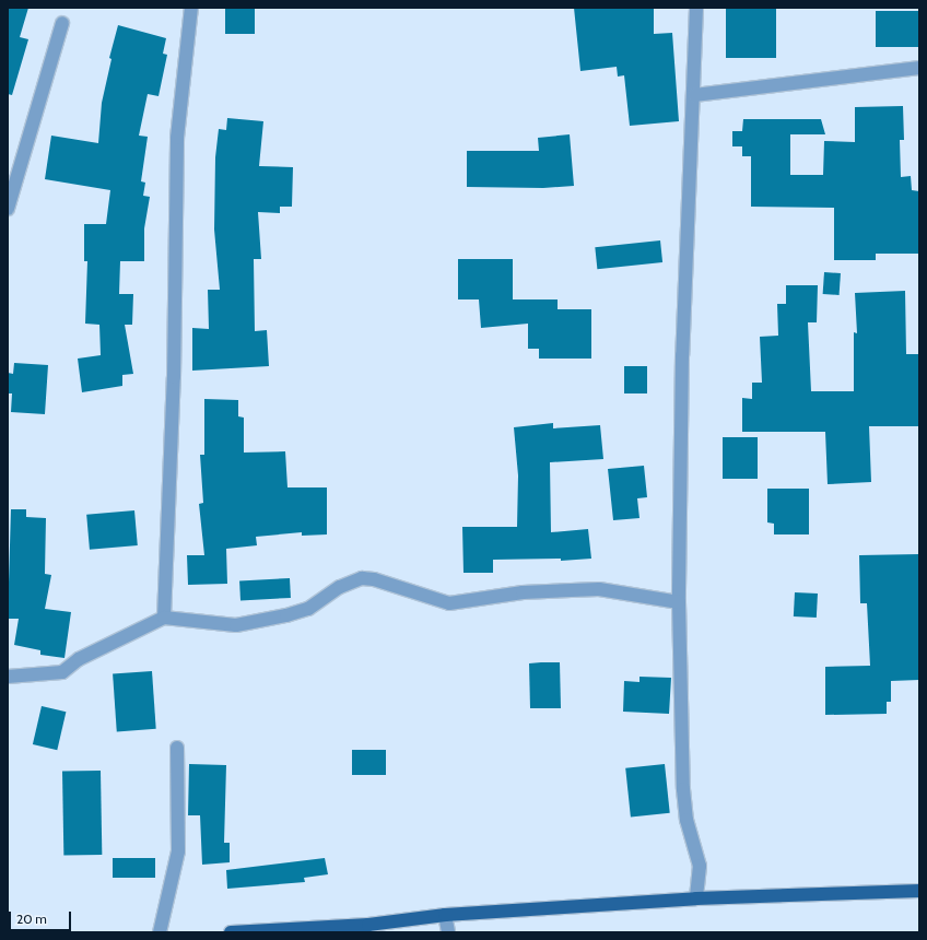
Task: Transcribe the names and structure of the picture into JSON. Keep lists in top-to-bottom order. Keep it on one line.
{"scale_bar":"20 m"}
